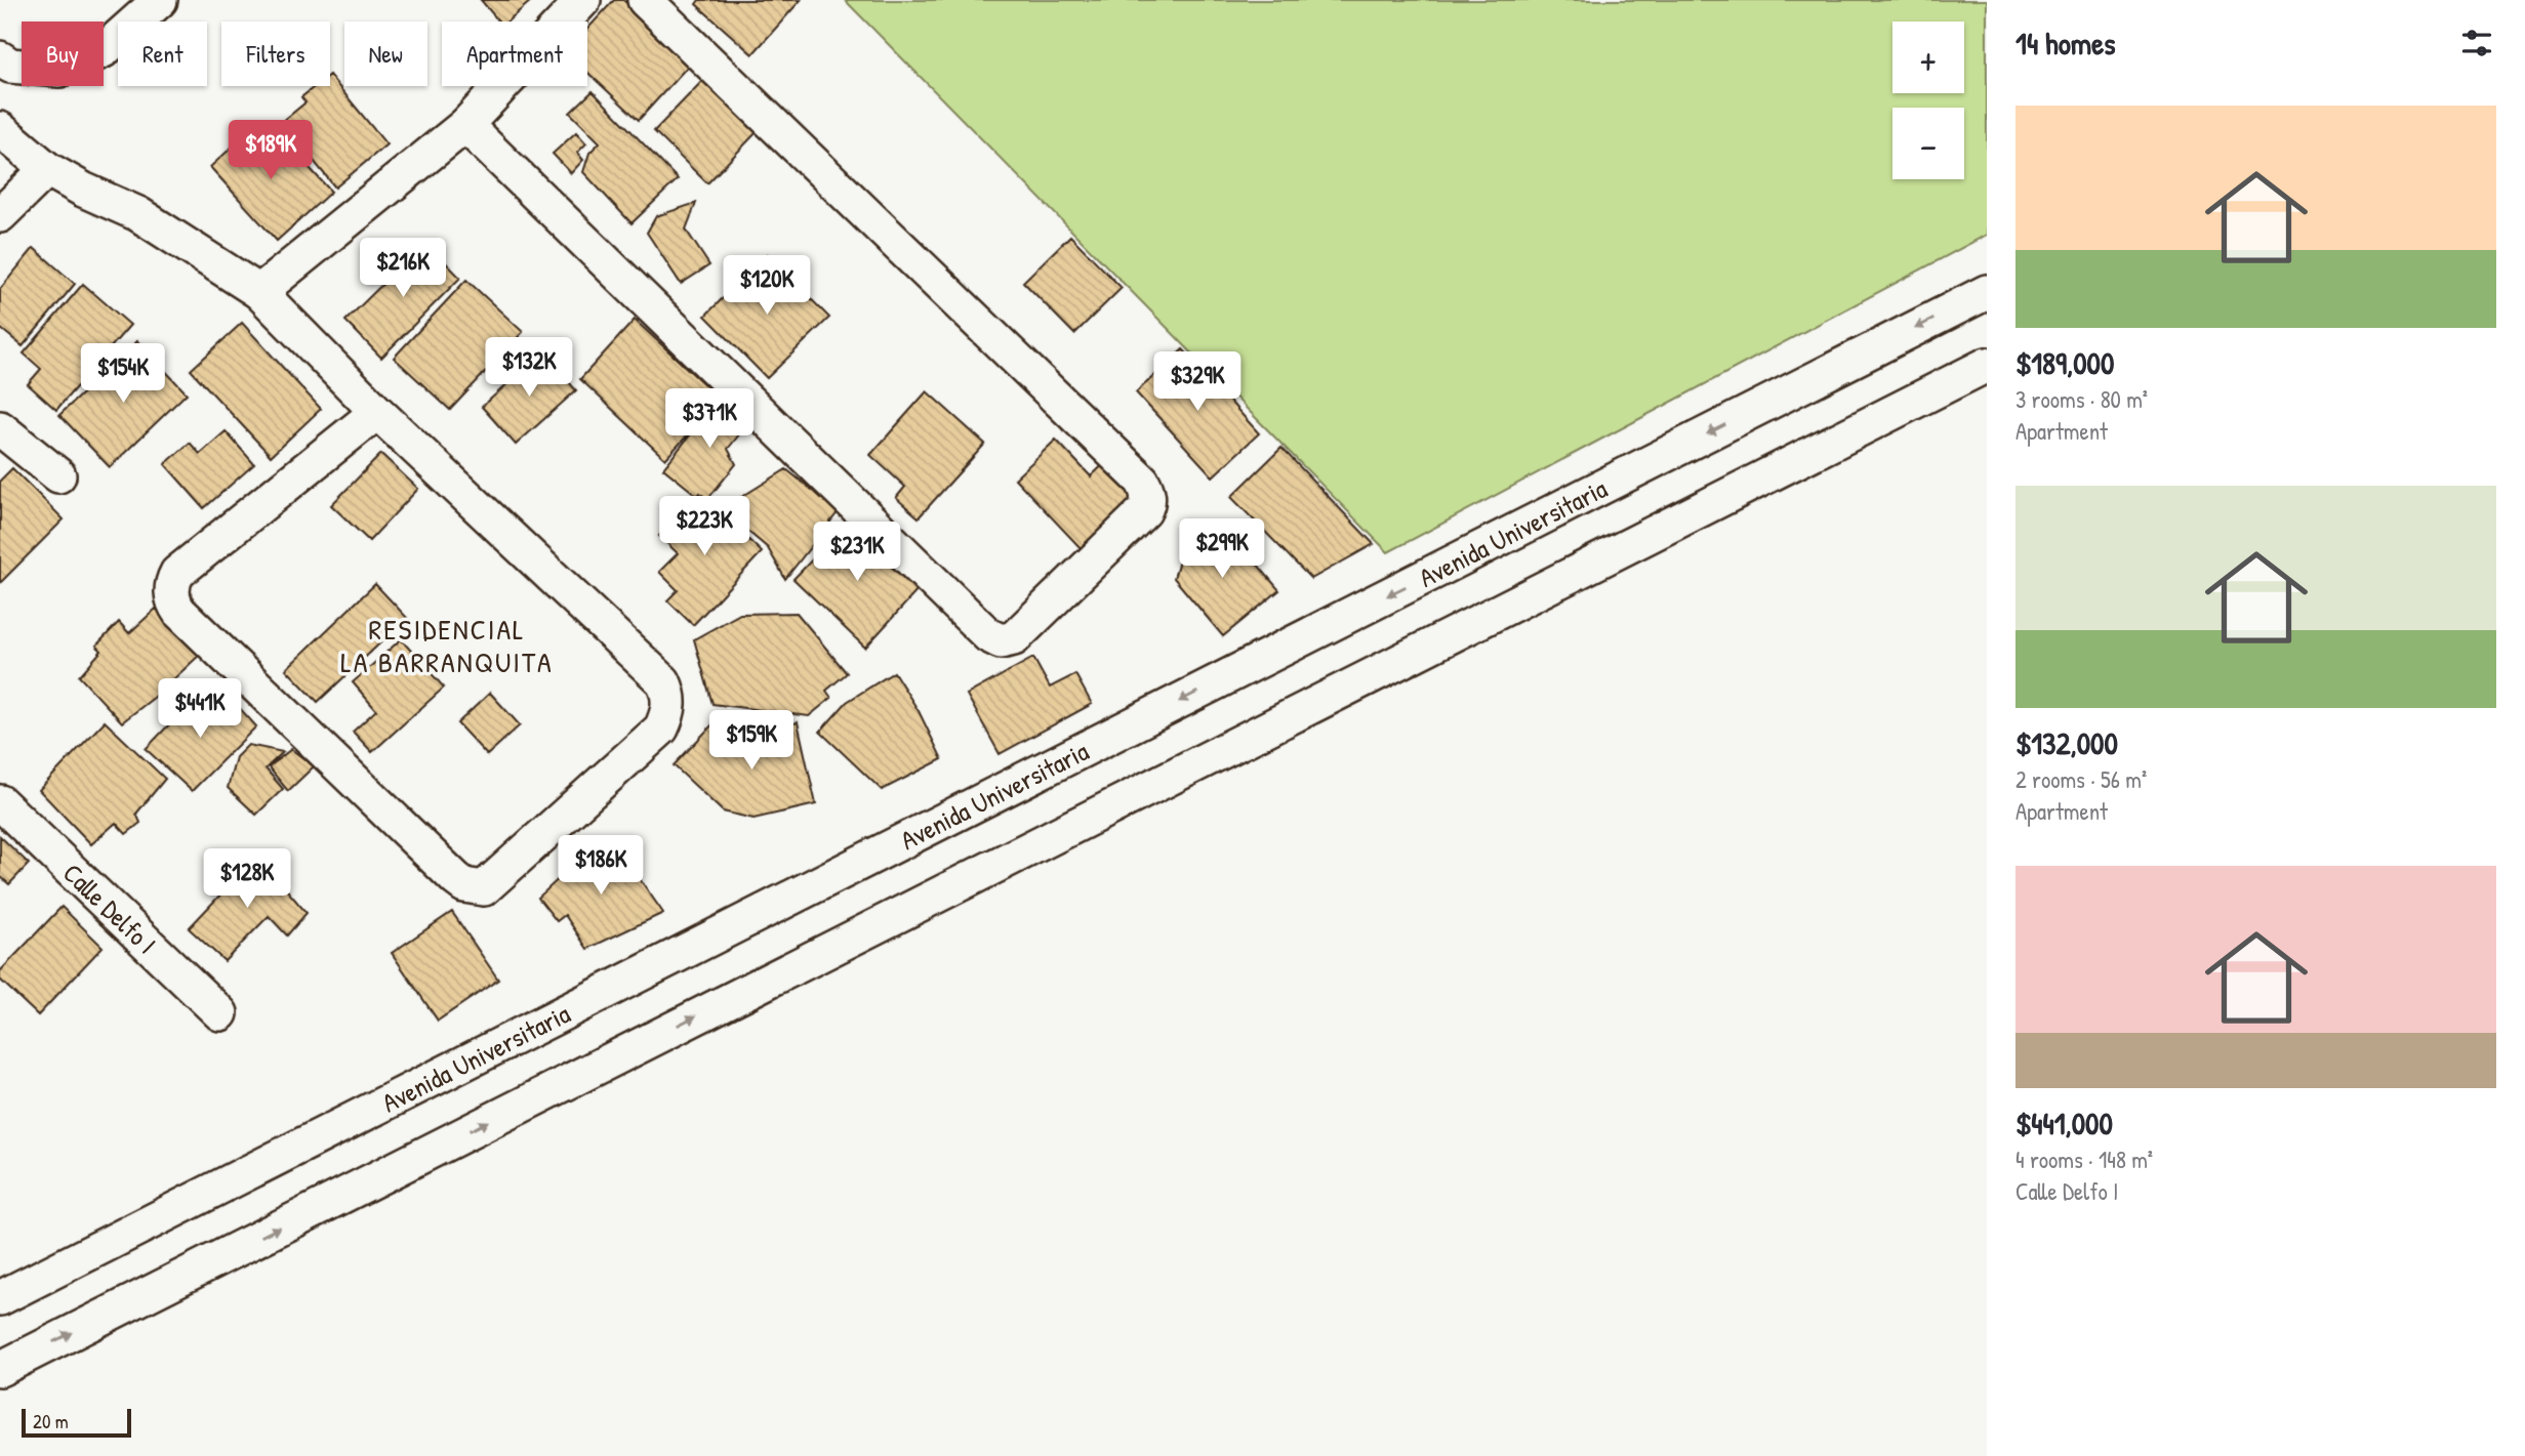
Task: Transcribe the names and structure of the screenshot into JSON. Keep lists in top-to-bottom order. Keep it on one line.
{"streets":{"street":["Avenida Universitaria","Calle Delfo I"]},"districts":["RESIDENCIAL LA BARRANQUITA"],"scale_bar":"20 m","page":{"heading":"14 homes","map_buttons":["+","−"],"chip":["Buy","Rent","Filters","New","Apartment"],"list":[{"name":"$189,000","note":"3 rooms · 80 m² · Apartment"},{"name":"$132,000","note":"2 rooms · 56 m² · Apartment"},{"name":"$441,000","note":"4 rooms · 148 m² · Calle Delfo I"}],"price":["$189K","$216K","$120K","$132K","$154K","$329K","$371K","$223K","$299K","$231K","$441K","$159K","$186K","$128K"],"scale":"20 m"}}
